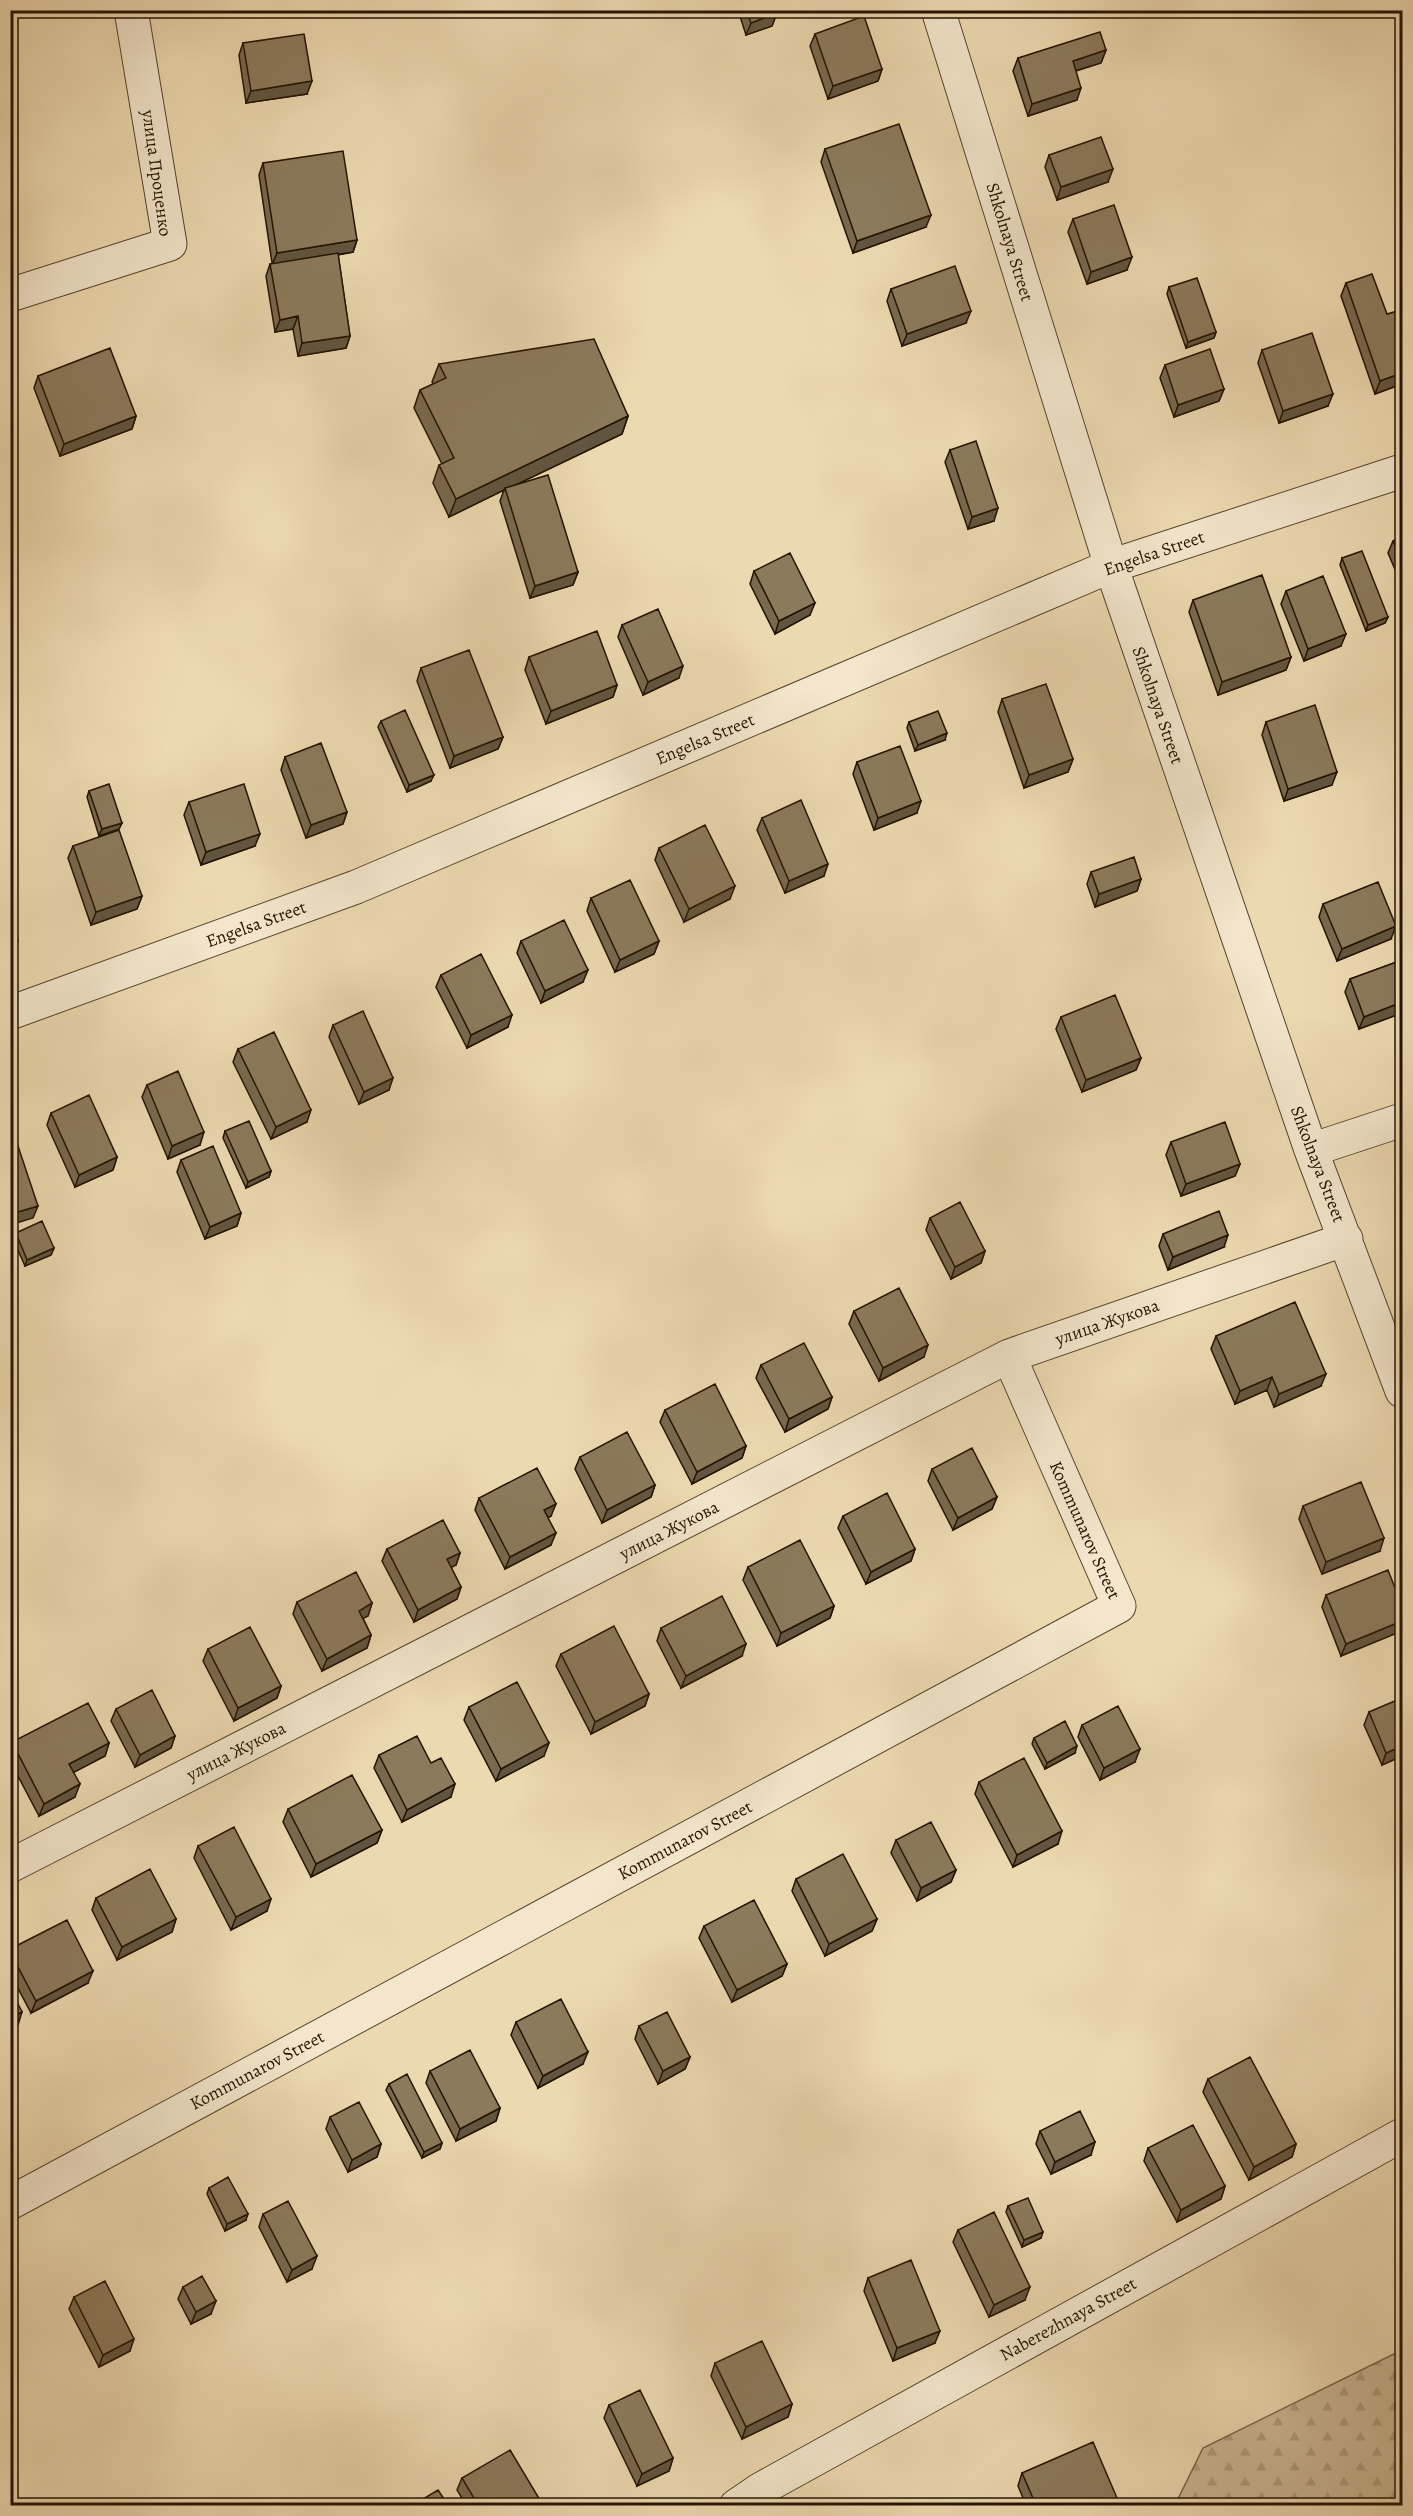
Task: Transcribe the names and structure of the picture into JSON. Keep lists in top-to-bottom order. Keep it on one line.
{"streets":{"street":["улица Проценко","Shkolnaya Street","Engelsa Street","улица Жукова","Kommunarov Street","Naberezhnaya Street"]},"crossings":[["Shkolnaya Street","Engelsa Street"],["Shkolnaya Street","улица Жукова"],["улица Жукова","Kommunarov Street"]]}
